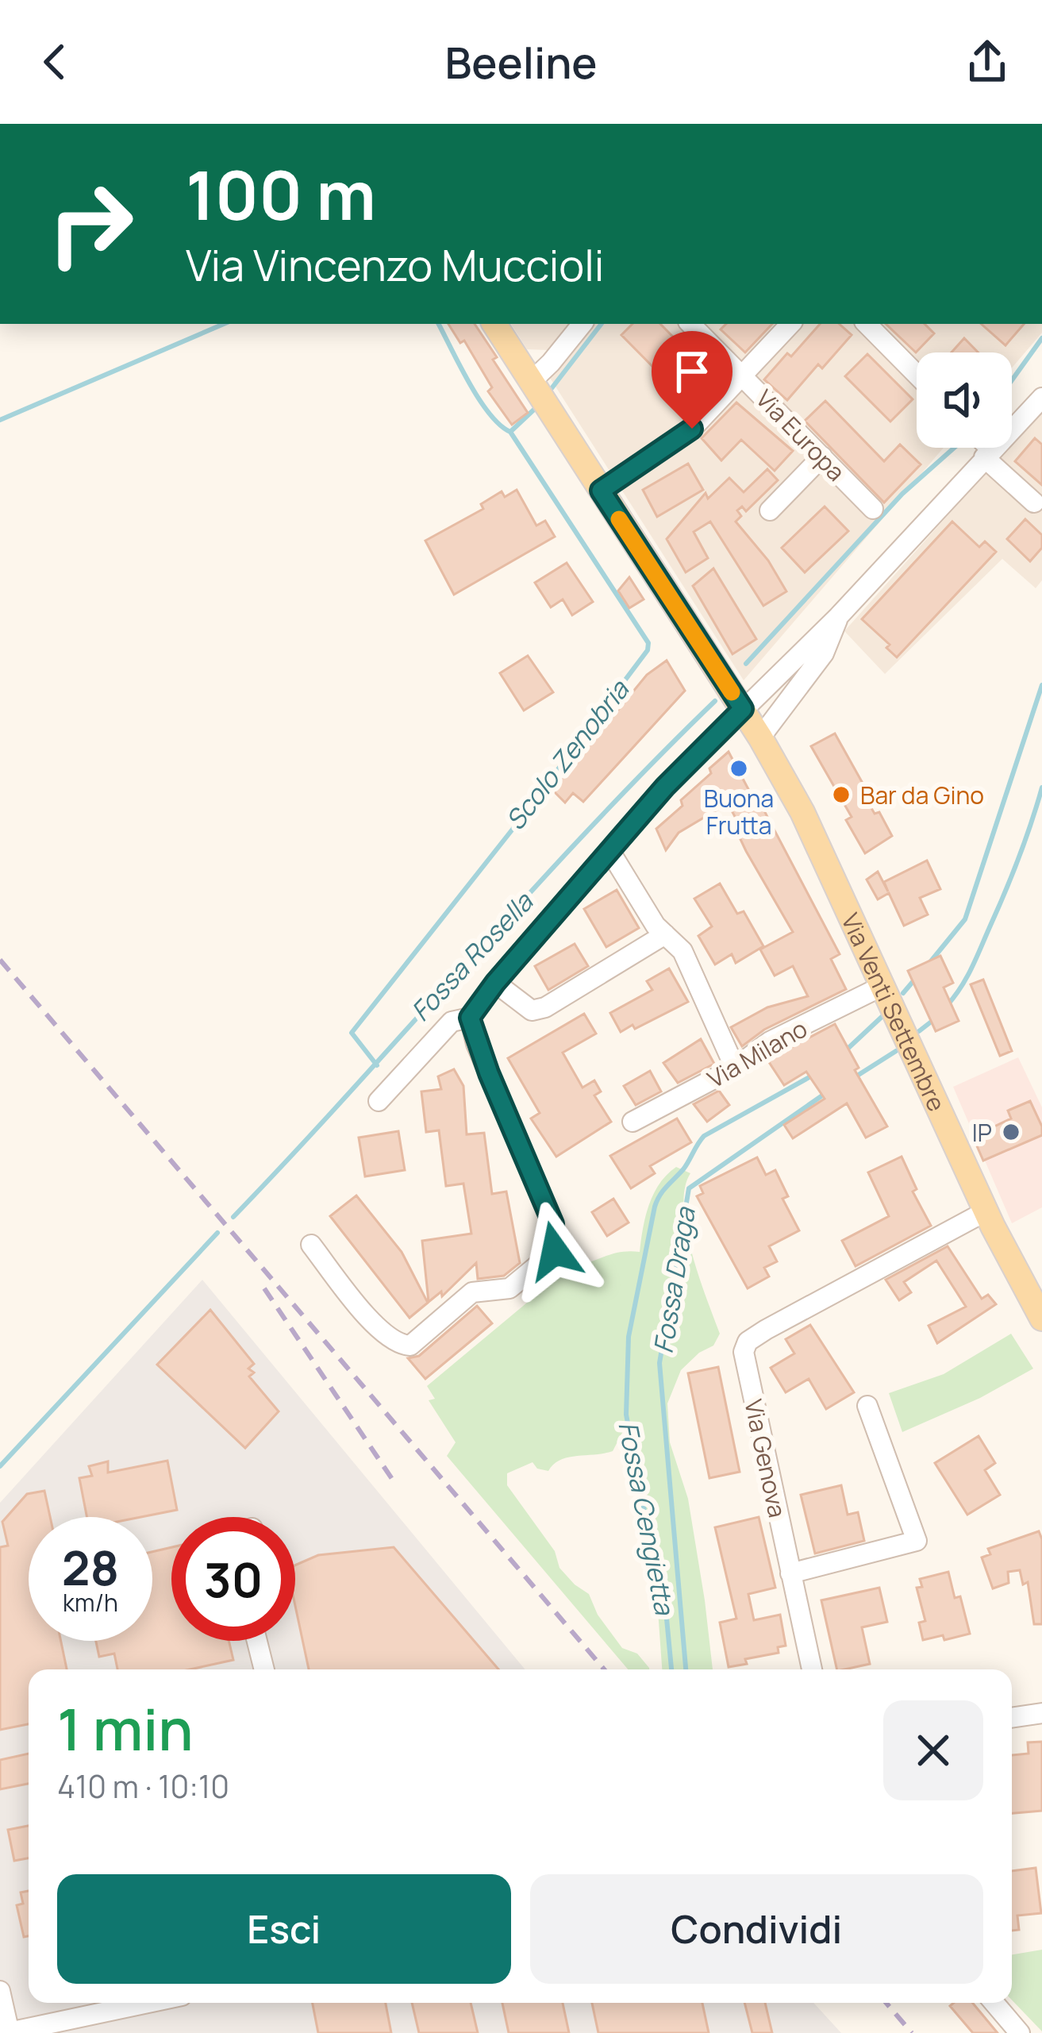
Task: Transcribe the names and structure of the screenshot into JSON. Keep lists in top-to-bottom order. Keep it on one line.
{"streets":{"main road":["Via Venti Settembre"],"street":["Via Europa","Via Milano","Via Genova"]},"crossings":[["Via Venti Settembre","Via Milano"],["Via Venti Settembre","Via Genova"]],"water":["Scolo Zenobria","Fossa Rosella","Fossa Draga","Fossa Cengietta"],"places":["Buona Frutta","Bar da Gino","IP"],"page":{"header":"Beeline","turn":["100 m","Via Vincenzo Muccioli"],"speed":"28 km/h","limit":"30","heading":["1 min","410 m · 10:10"],"buttons":["Esci","Condividi"]}}
